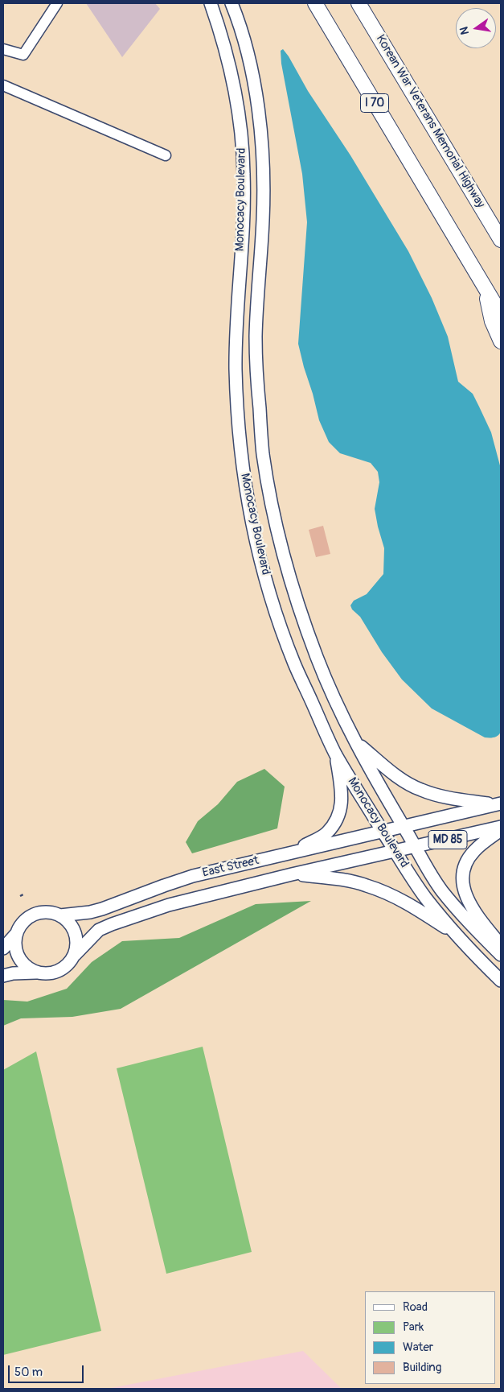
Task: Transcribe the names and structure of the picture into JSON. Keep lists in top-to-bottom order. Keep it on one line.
{"streets":{"highway":["I 70","Korean War Veterans Memorial Highway"],"main road":["Monocacy Boulevard","MD 85","East Street"]},"crossings":[["Monocacy Boulevard","MD 85"],["Monocacy Boulevard","East Street"],["MD 85","East Street"]],"legend":["Road","Park","Water","Building"],"scale_bar":"50 m","north":"left"}
